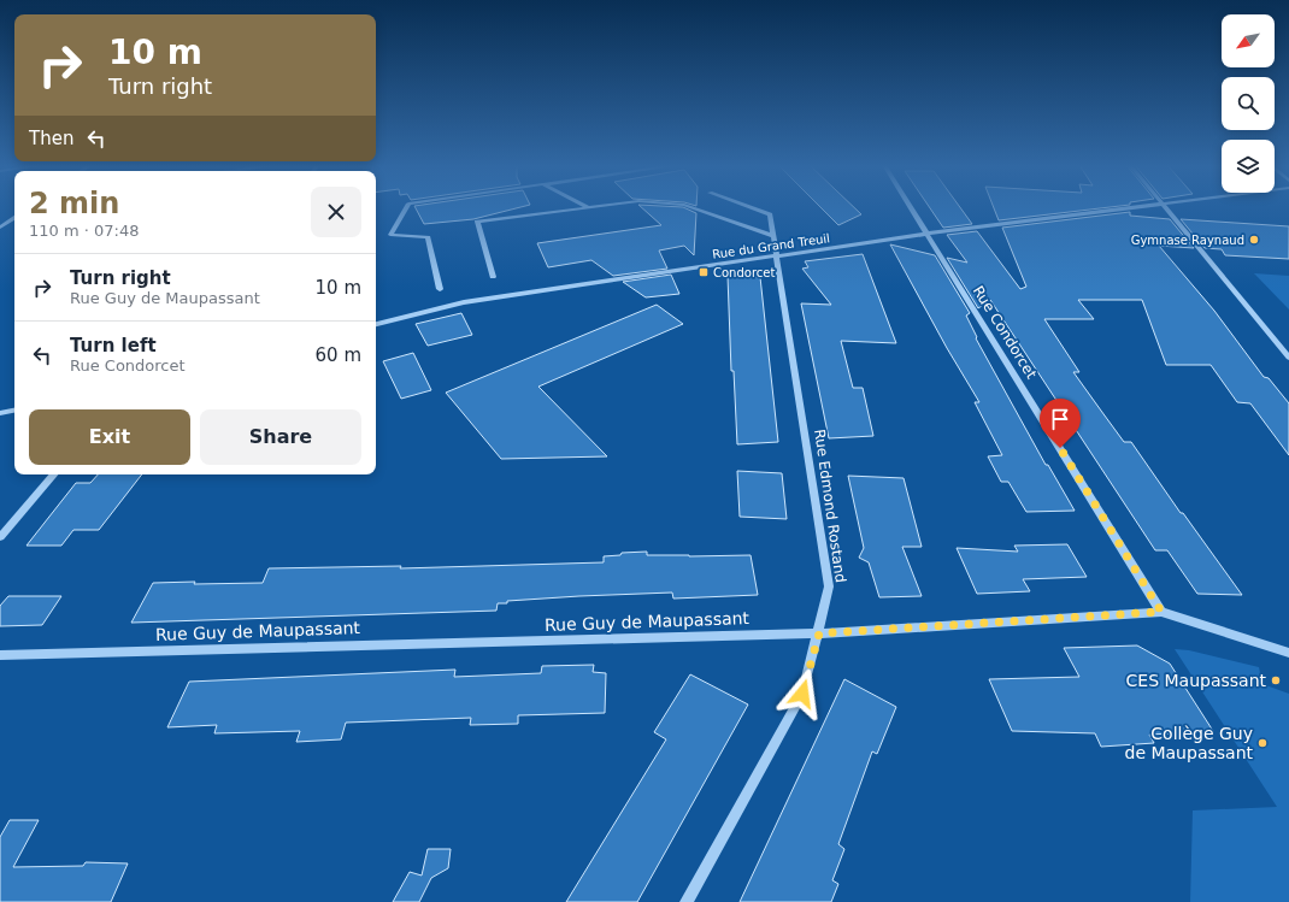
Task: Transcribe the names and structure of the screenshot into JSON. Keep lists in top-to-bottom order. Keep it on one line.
{"streets":{"street":["Rue du Grand Treuil","Rue Condorcet","Rue Edmond Rostand","Rue Guy de Maupassant"]},"crossings":[["Rue du Grand Treuil","Rue Condorcet"],["Rue du Grand Treuil","Rue Edmond Rostand"],["Rue Condorcet","Rue Guy de Maupassant"],["Rue Edmond Rostand","Rue Guy de Maupassant"]],"places":{"other":["Gymnase Raynaud","CES Maupassant","Collège Guy de Maupassant"],"transit":["Condorcet"]},"north":"bottom left","page":{"turn":["10 m","Turn right"],"then":"Then","heading":["2 min","110 m · 07:48"],"list":[{"name":"Turn right","note":"Rue Guy de Maupassant","value":"10 m"},{"name":"Turn left","note":"Rue Condorcet","value":"60 m"}],"buttons":["Exit","Share"]}}
